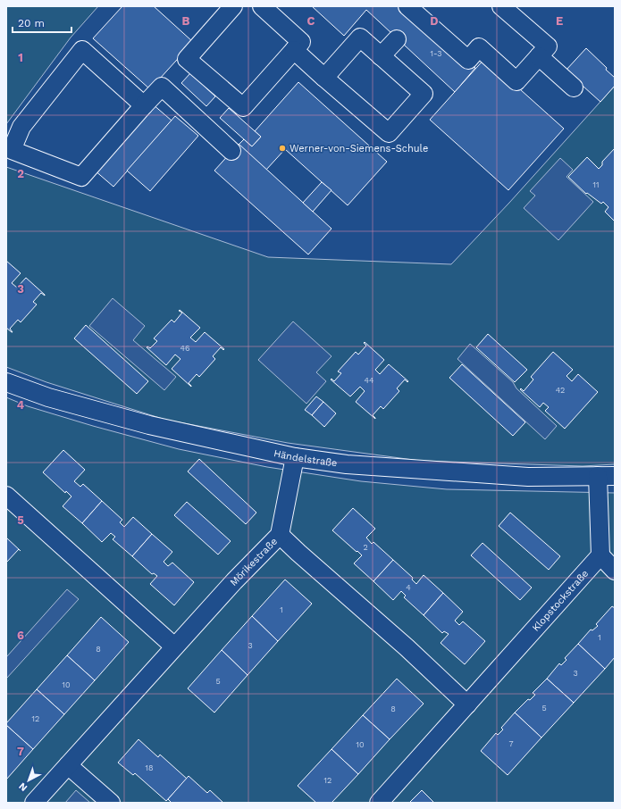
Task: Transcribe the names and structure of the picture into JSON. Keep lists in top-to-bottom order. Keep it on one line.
{"streets":{"street":["Händelstraße","Mörikestraße","Klopstockstraße"]},"crossings":[["Händelstraße","Mörikestraße"]],"places":["Werner-von-Siemens-Schule"],"house_numbers":["1-3","11","46","44","42","2","4","1","1","3","8","3","5","10","5","8","12","7","10","18","12"],"scale_bar":"20 m","north":"bottom left","grid":{"columns":["B","C","D","E"],"rows":["1","2","3","4","5","6","7"]}}
